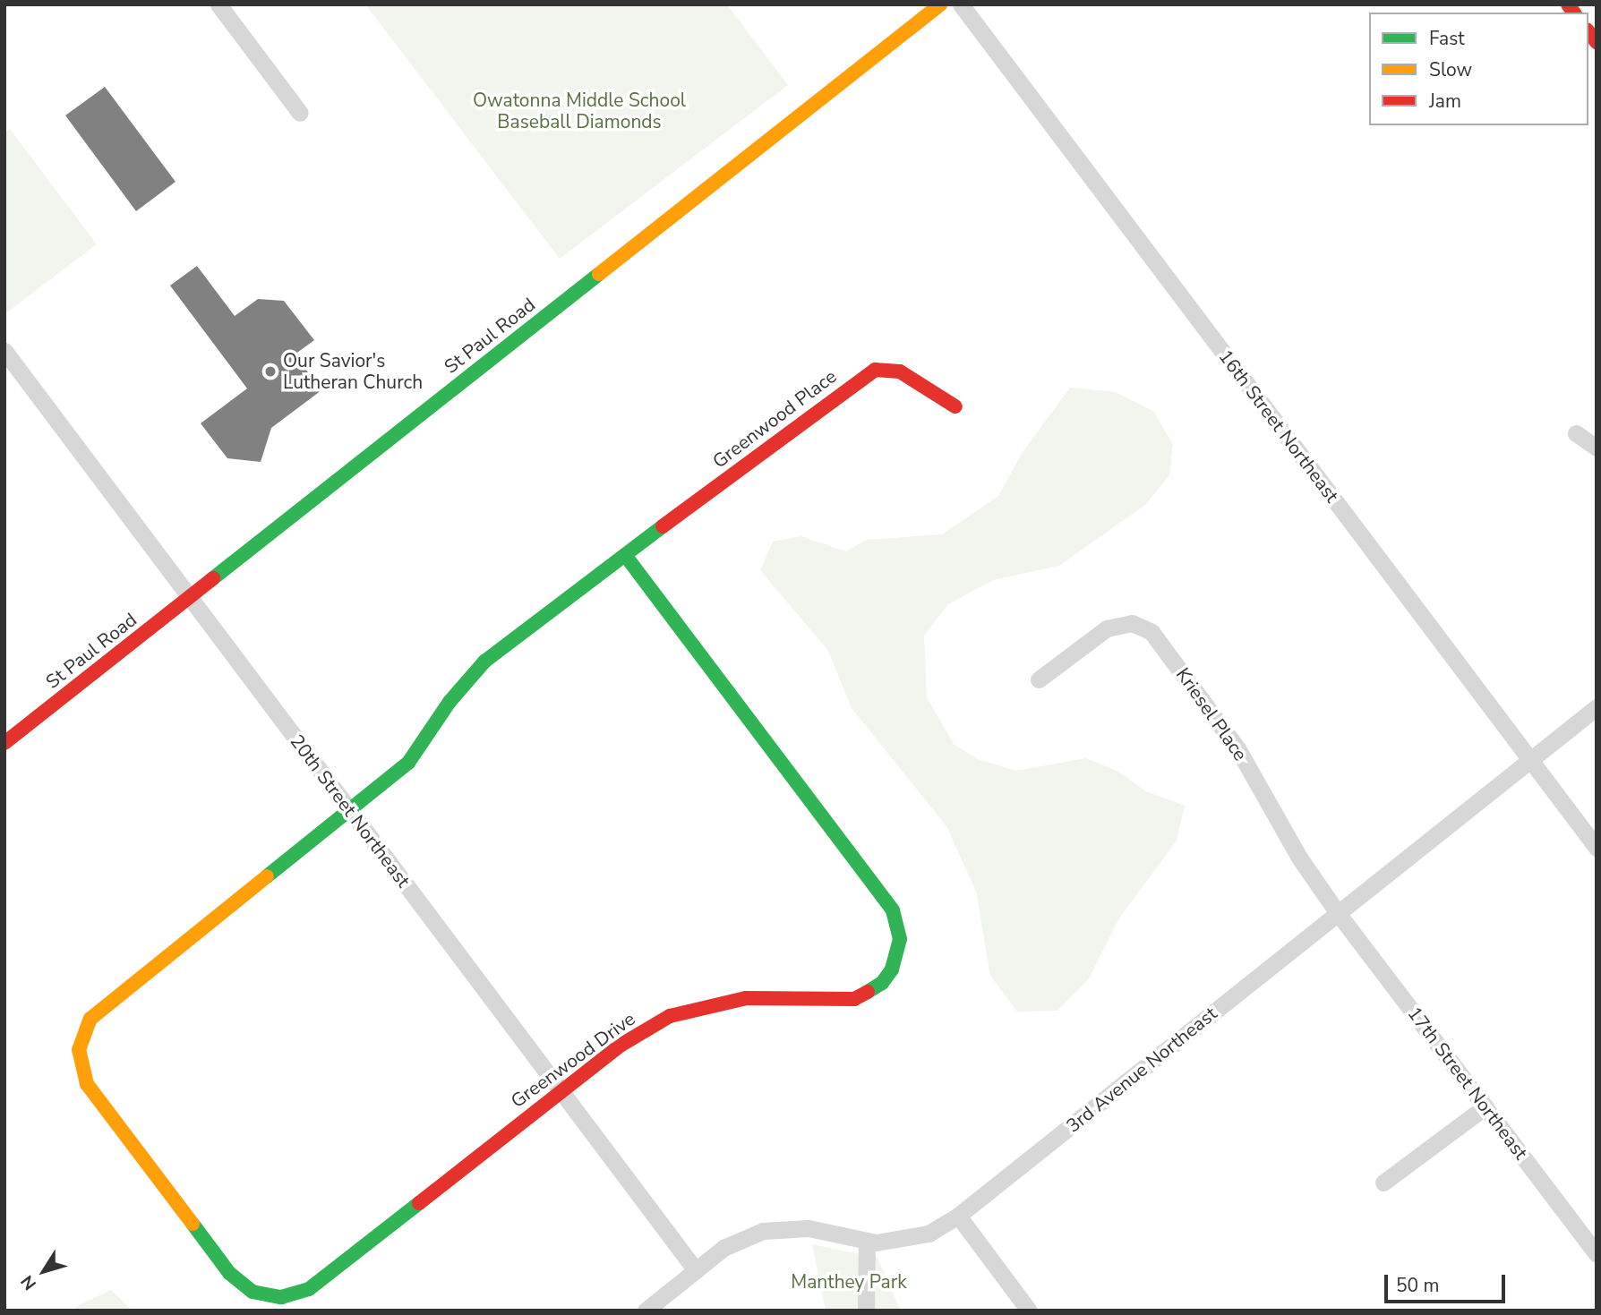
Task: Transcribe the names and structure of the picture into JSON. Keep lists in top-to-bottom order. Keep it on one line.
{"streets":{"street":["St Paul Road","Greenwood Place","16th Street Northeast","Kriesel Place","20th Street Northeast","Greenwood Drive","3rd Avenue Northeast","17th Street Northeast"]},"crossings":[["St Paul Road","20th Street Northeast"],["Greenwood Place","Greenwood Drive"],["16th Street Northeast","3rd Avenue Northeast"],["Kriesel Place","3rd Avenue Northeast"],["Kriesel Place","17th Street Northeast"],["20th Street Northeast","Greenwood Drive"],["20th Street Northeast","3rd Avenue Northeast"],["3rd Avenue Northeast","17th Street Northeast"]],"parks":["Owatonna Middle School Baseball Diamonds","Manthey Park"],"places":["Our Savior's Lutheran Church"],"legend":["Fast","Slow","Jam"],"scale_bar":"50 m","north":"bottom left"}
